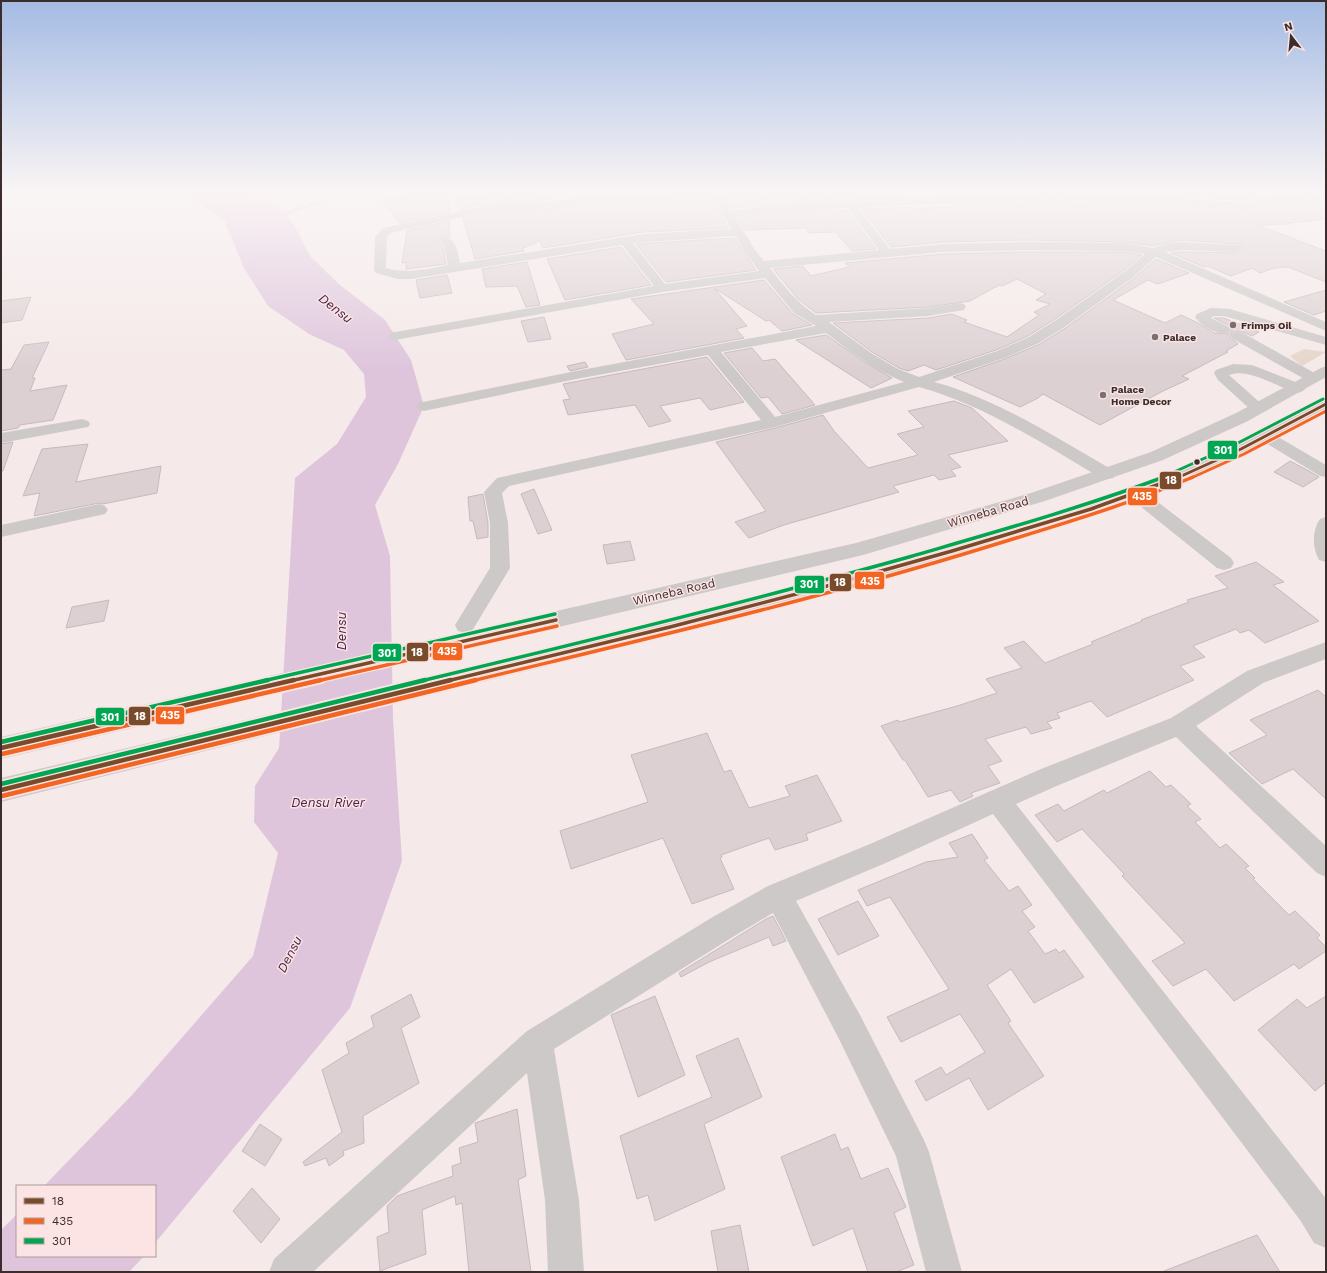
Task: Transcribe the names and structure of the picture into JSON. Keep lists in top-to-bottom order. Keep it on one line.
{"streets":{"highway":["Winneba Road"]},"water":["Densu","Densu River"],"places":["Frimps Oil","Palace","Palace Home Decor"],"lines":["transit line 301","transit line 18","transit line 435"],"legend":["18","435","301"],"north":"top"}
